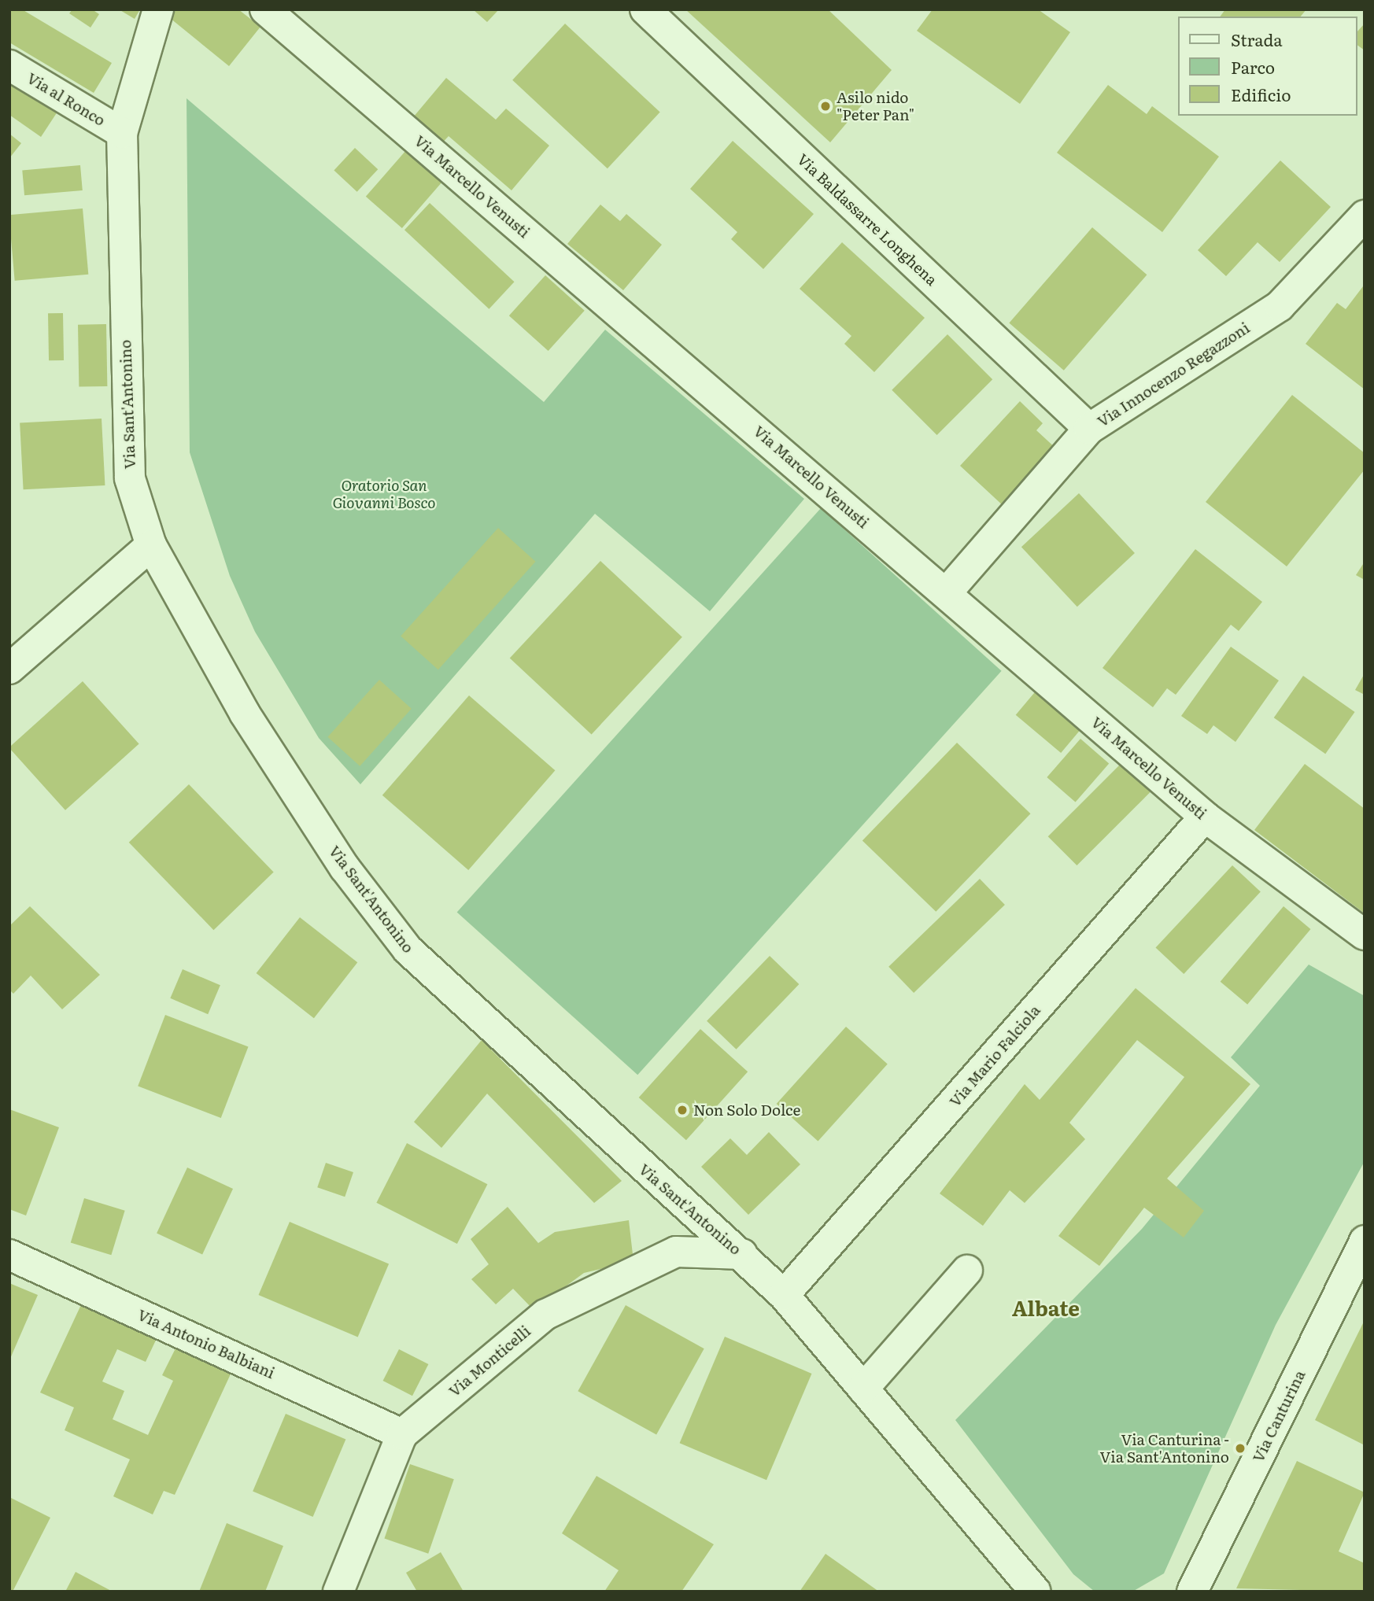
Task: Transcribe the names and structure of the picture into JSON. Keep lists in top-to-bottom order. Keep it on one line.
{"streets":{"street":["Via al Ronco","Via Marcello Venusti","Via Baldassarre Longhena","Via Innocenzo Regazzoni","Via Sant'Antonino","Via Mario Falciola","Via Antonio Balbiani","Via Monticelli","Via Canturina"]},"crossings":[["Via al Ronco","Via Sant'Antonino"],["Via Marcello Venusti","Via Innocenzo Regazzoni"],["Via Marcello Venusti","Via Mario Falciola"],["Via Baldassarre Longhena","Via Innocenzo Regazzoni"],["Via Sant'Antonino","Via Mario Falciola"],["Via Sant'Antonino","Via Monticelli"],["Via Antonio Balbiani","Via Monticelli"]],"districts":["Albate"],"parks":["Oratorio San Giovanni Bosco"],"places":["Asilo nido \"Peter Pan\"","Non Solo Dolce","Via Canturina - Via Sant'Antonino"],"legend":["Strada","Parco","Edificio"]}
